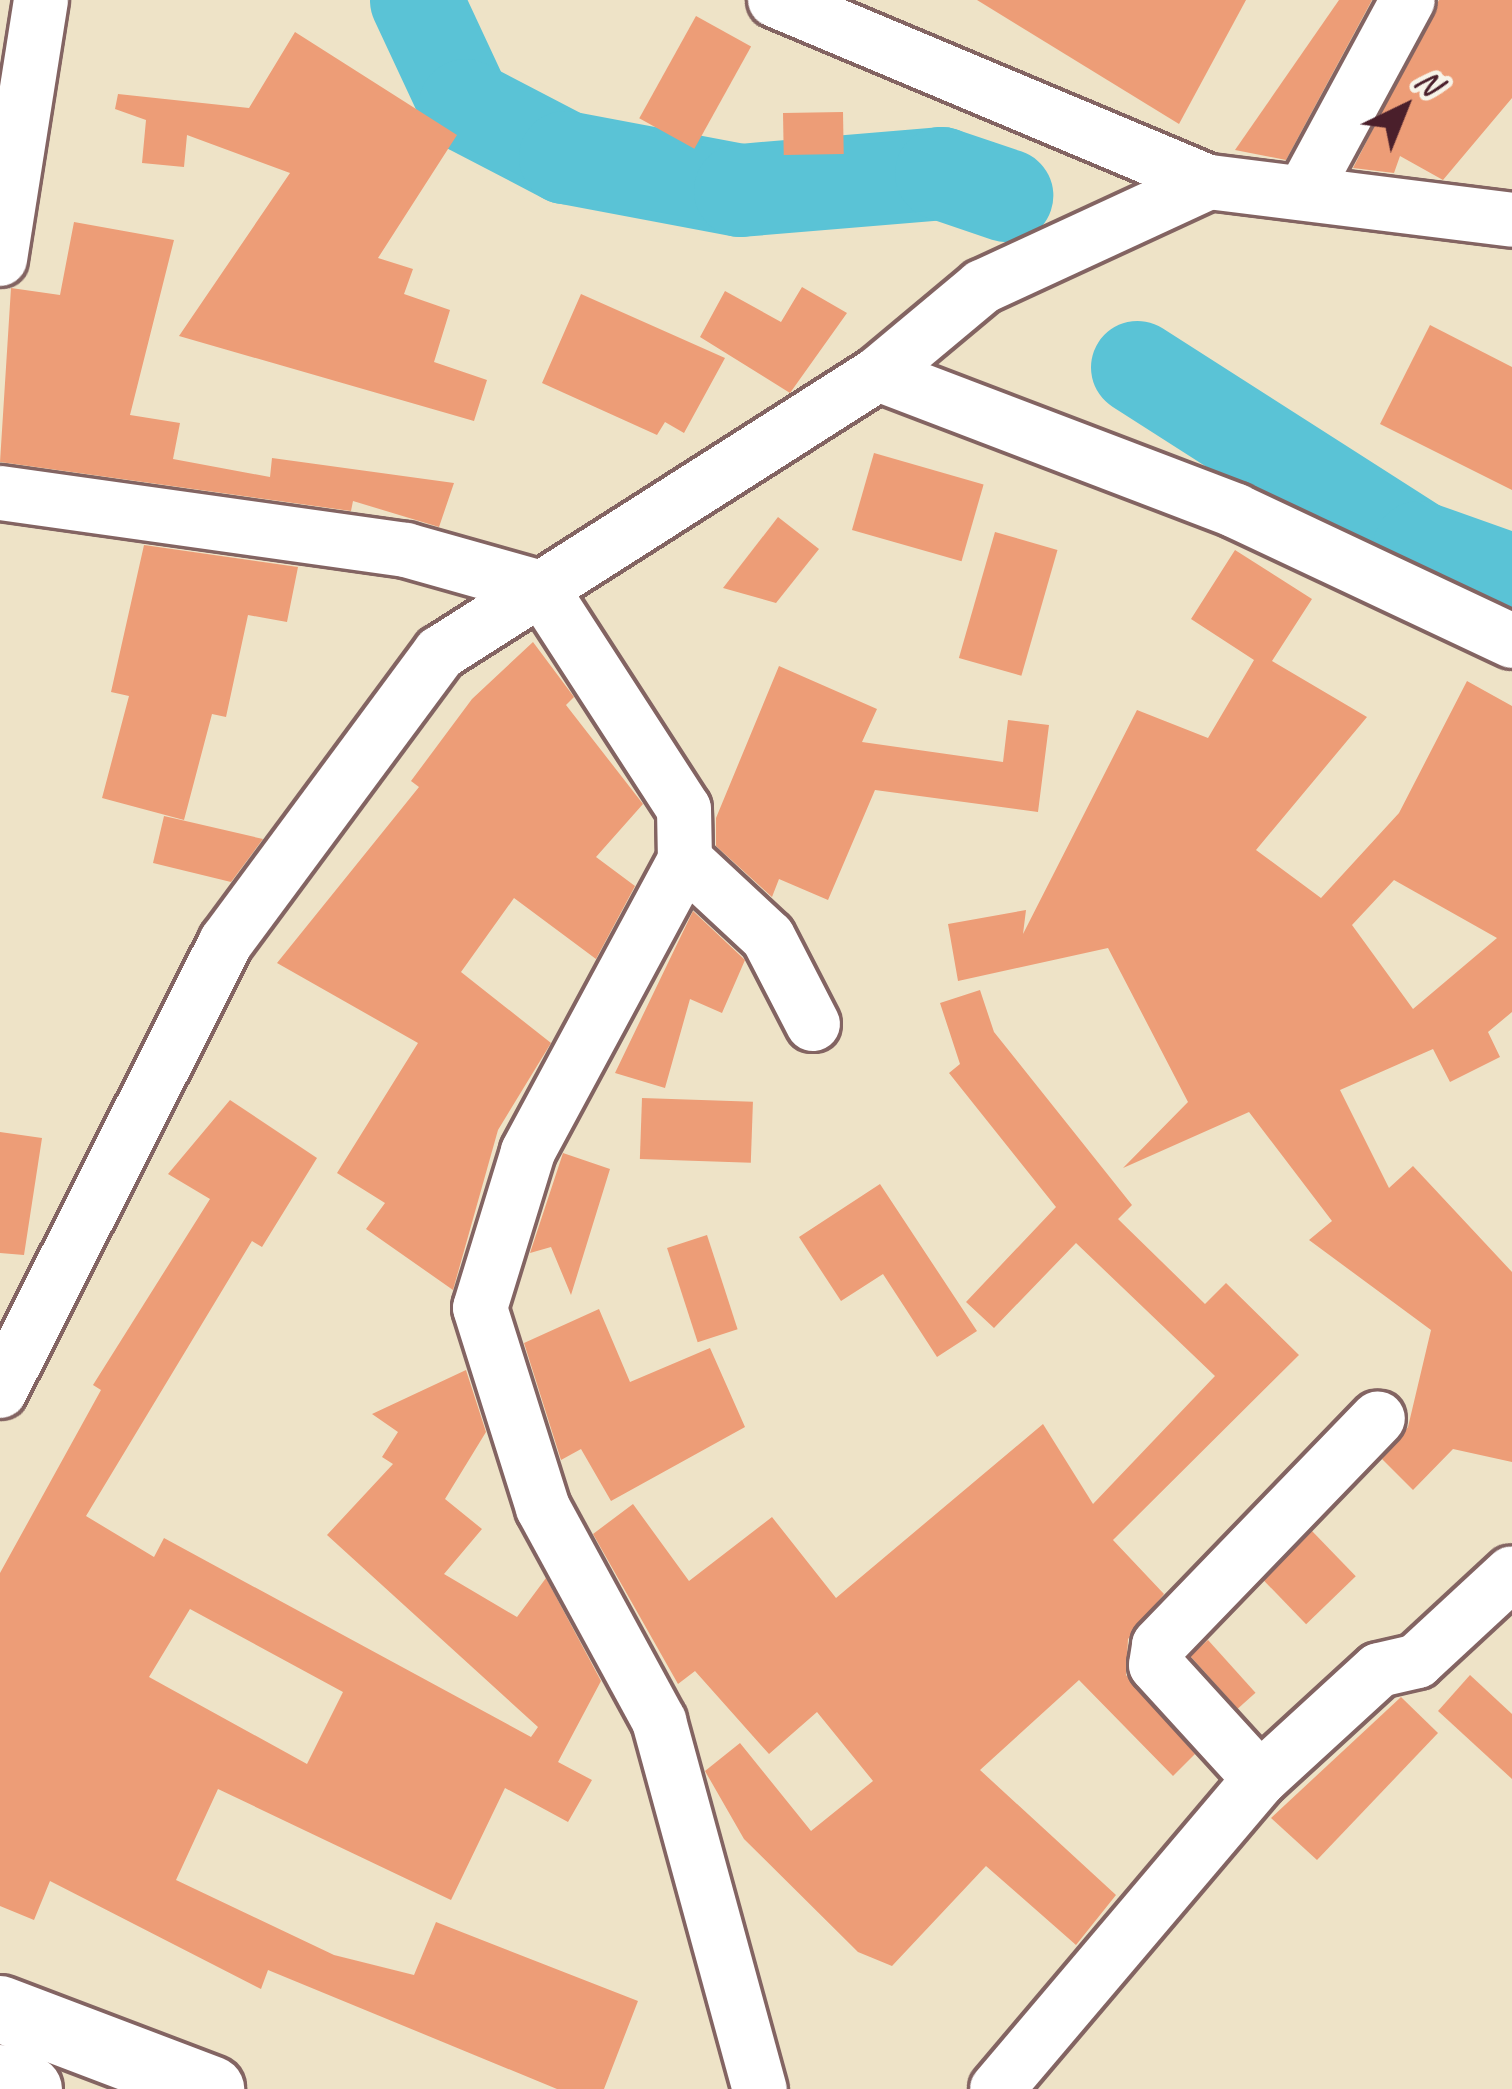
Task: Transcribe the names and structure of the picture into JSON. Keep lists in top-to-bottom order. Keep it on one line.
{"north":"top right"}
